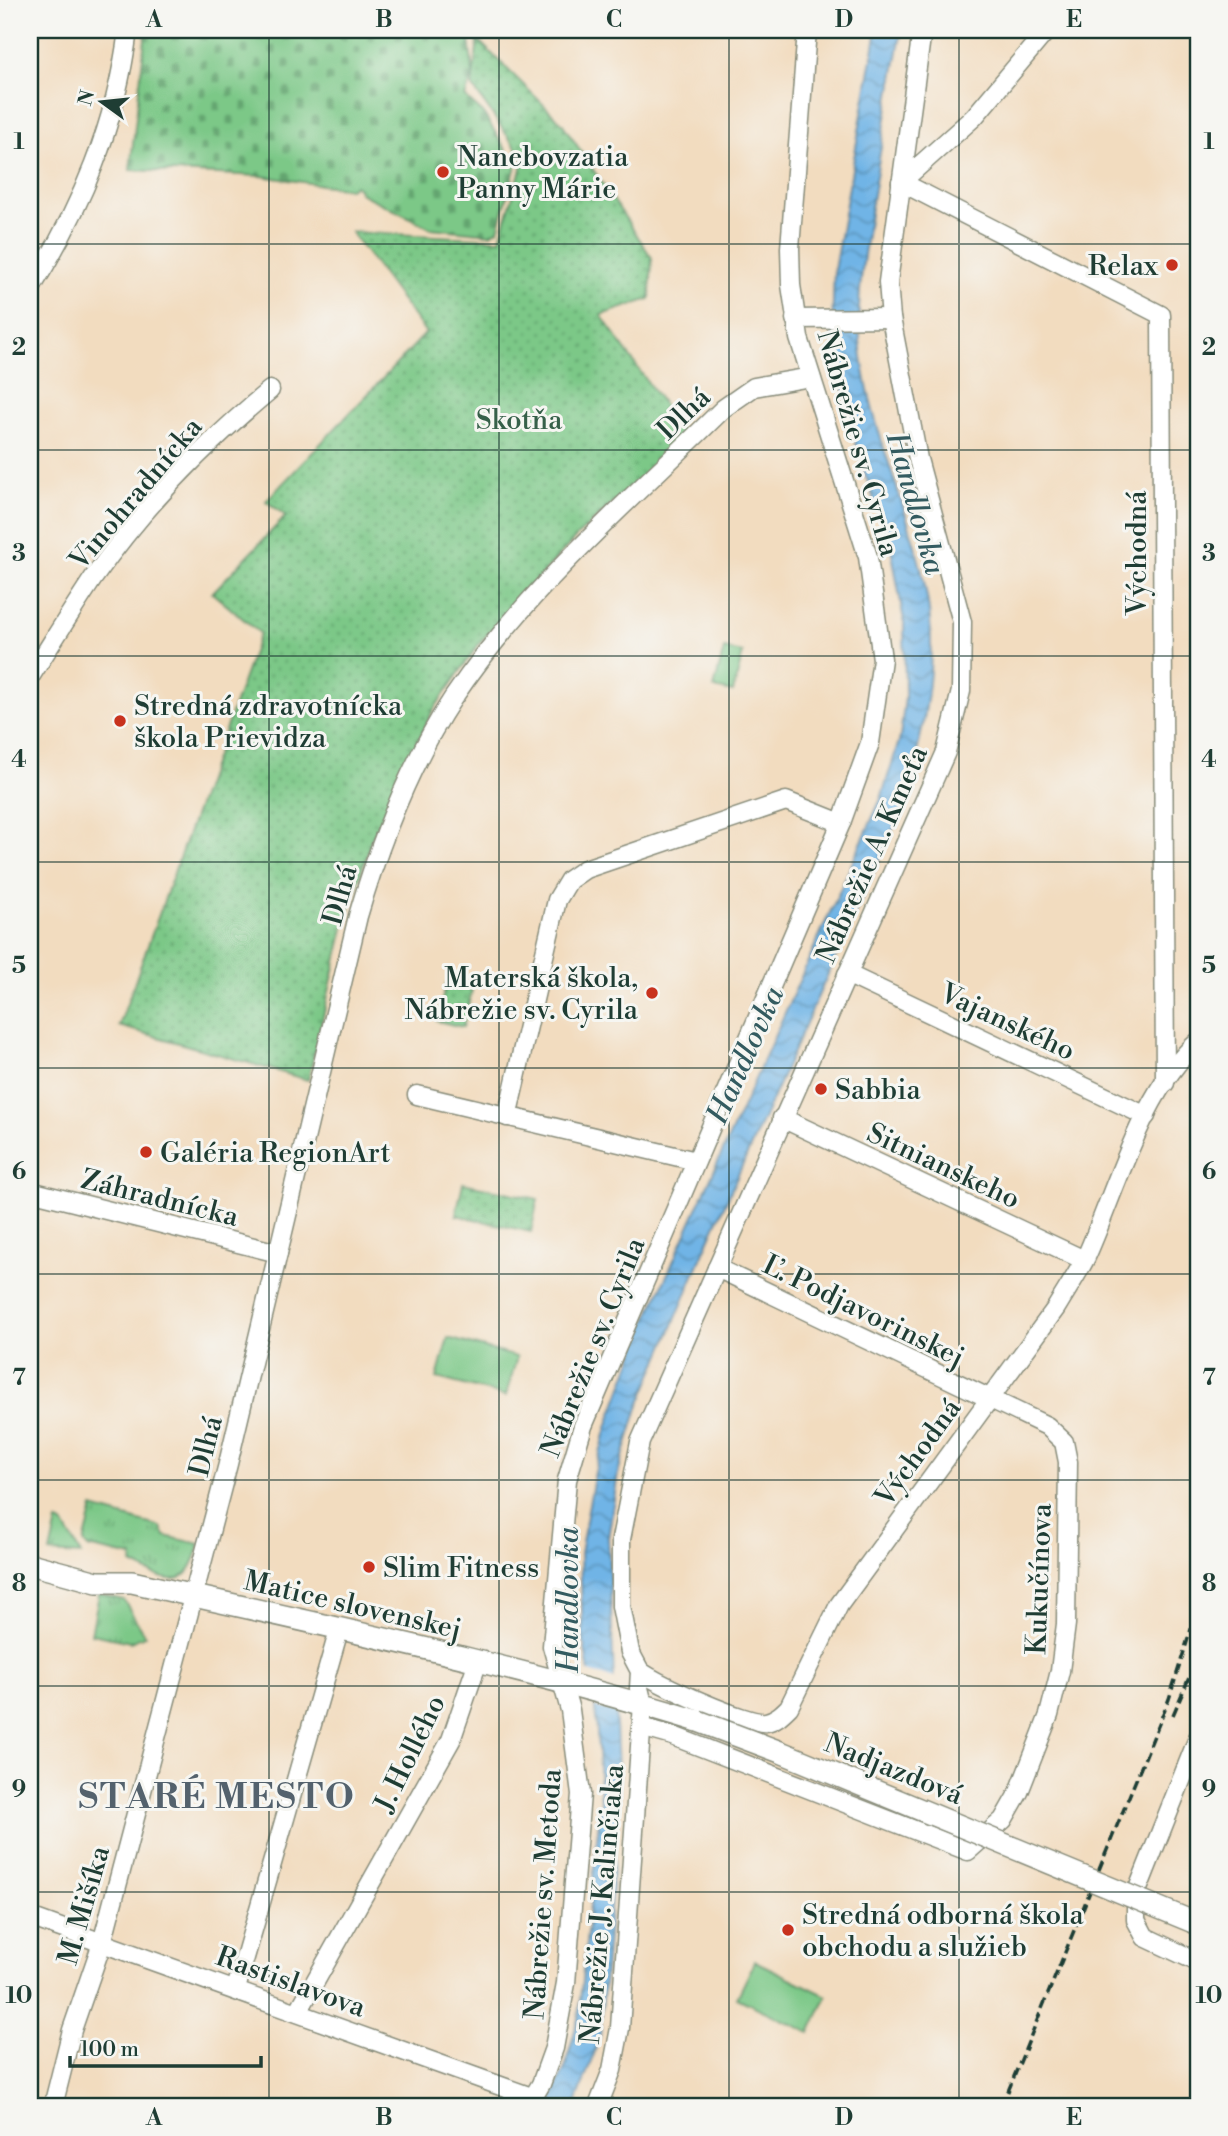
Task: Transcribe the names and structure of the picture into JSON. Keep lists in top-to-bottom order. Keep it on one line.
{"streets":{"main road":["Matice slovenskej","Nadjazdová"],"street":["Dlhá","Nábrežie sv. Cyrila","Vinohradnícka","Východná","Nábrežie A. Kmeťa","Vajanského","Sitnianskeho","Záhradnícka","Ľ. Podjavorinskej","Kukučínova","J. Hollého","Nábrežie sv. Metoda","Nábrežie J. Kalinčiaka","M. Mišíka","Rastislavova"]},"crossings":[["Dlhá","Nábrežie sv. Cyrila"],["Dlhá","Záhradnícka"],["Dlhá","Matice slovenskej"],["Dlhá","M. Mišíka"],["Nábrežie sv. Cyrila","Matice slovenskej"],["Nábrežie sv. Cyrila","Nadjazdová"],["Nábrežie sv. Cyrila","Nábrežie sv. Metoda"],["Východná","Nábrežie A. Kmeťa"],["Východná","Vajanského"],["Východná","Sitnianskeho"],["Východná","Ľ. Podjavorinskej"],["Východná","Kukučínova"],["Východná","Nadjazdová"],["Nábrežie A. Kmeťa","Vajanského"],["Nábrežie A. Kmeťa","Sitnianskeho"],["Nábrežie A. Kmeťa","Ľ. Podjavorinskej"],["Nábrežie A. Kmeťa","Nadjazdová"],["Nábrežie A. Kmeťa","Nábrežie J. Kalinčiaka"],["Ľ. Podjavorinskej","Kukučínova"],["Kukučínova","Nábrežie J. Kalinčiaka"],["Matice slovenskej","J. Hollého"],["Matice slovenskej","Nadjazdová"],["Matice slovenskej","Nábrežie sv. Metoda"],["Matice slovenskej","M. Mišíka"],["J. Hollého","Rastislavova"],["Nadjazdová","Nábrežie sv. Metoda"],["Nadjazdová","Nábrežie J. Kalinčiaka"],["Nábrežie sv. Metoda","Rastislavova"],["M. Mišíka","Rastislavova"]],"districts":["STARÉ MESTO"],"water":["Handlovka"],"parks":["Skotňa"],"places":["Nanebovzatia Panny Márie","Relax","Stredná zdravotnícka škola Prievidza","Materská škola, Nábrežie sv. Cyrila","Sabbia","Galéria RegionArt","Slim Fitness","Stredná odborná škola obchodu a služieb"],"scale_bar":"100 m","north":"left","grid":{"columns":["A","B","C","D","E"],"rows":["1","2","3","4","5","6","7","8","9","10"]}}
